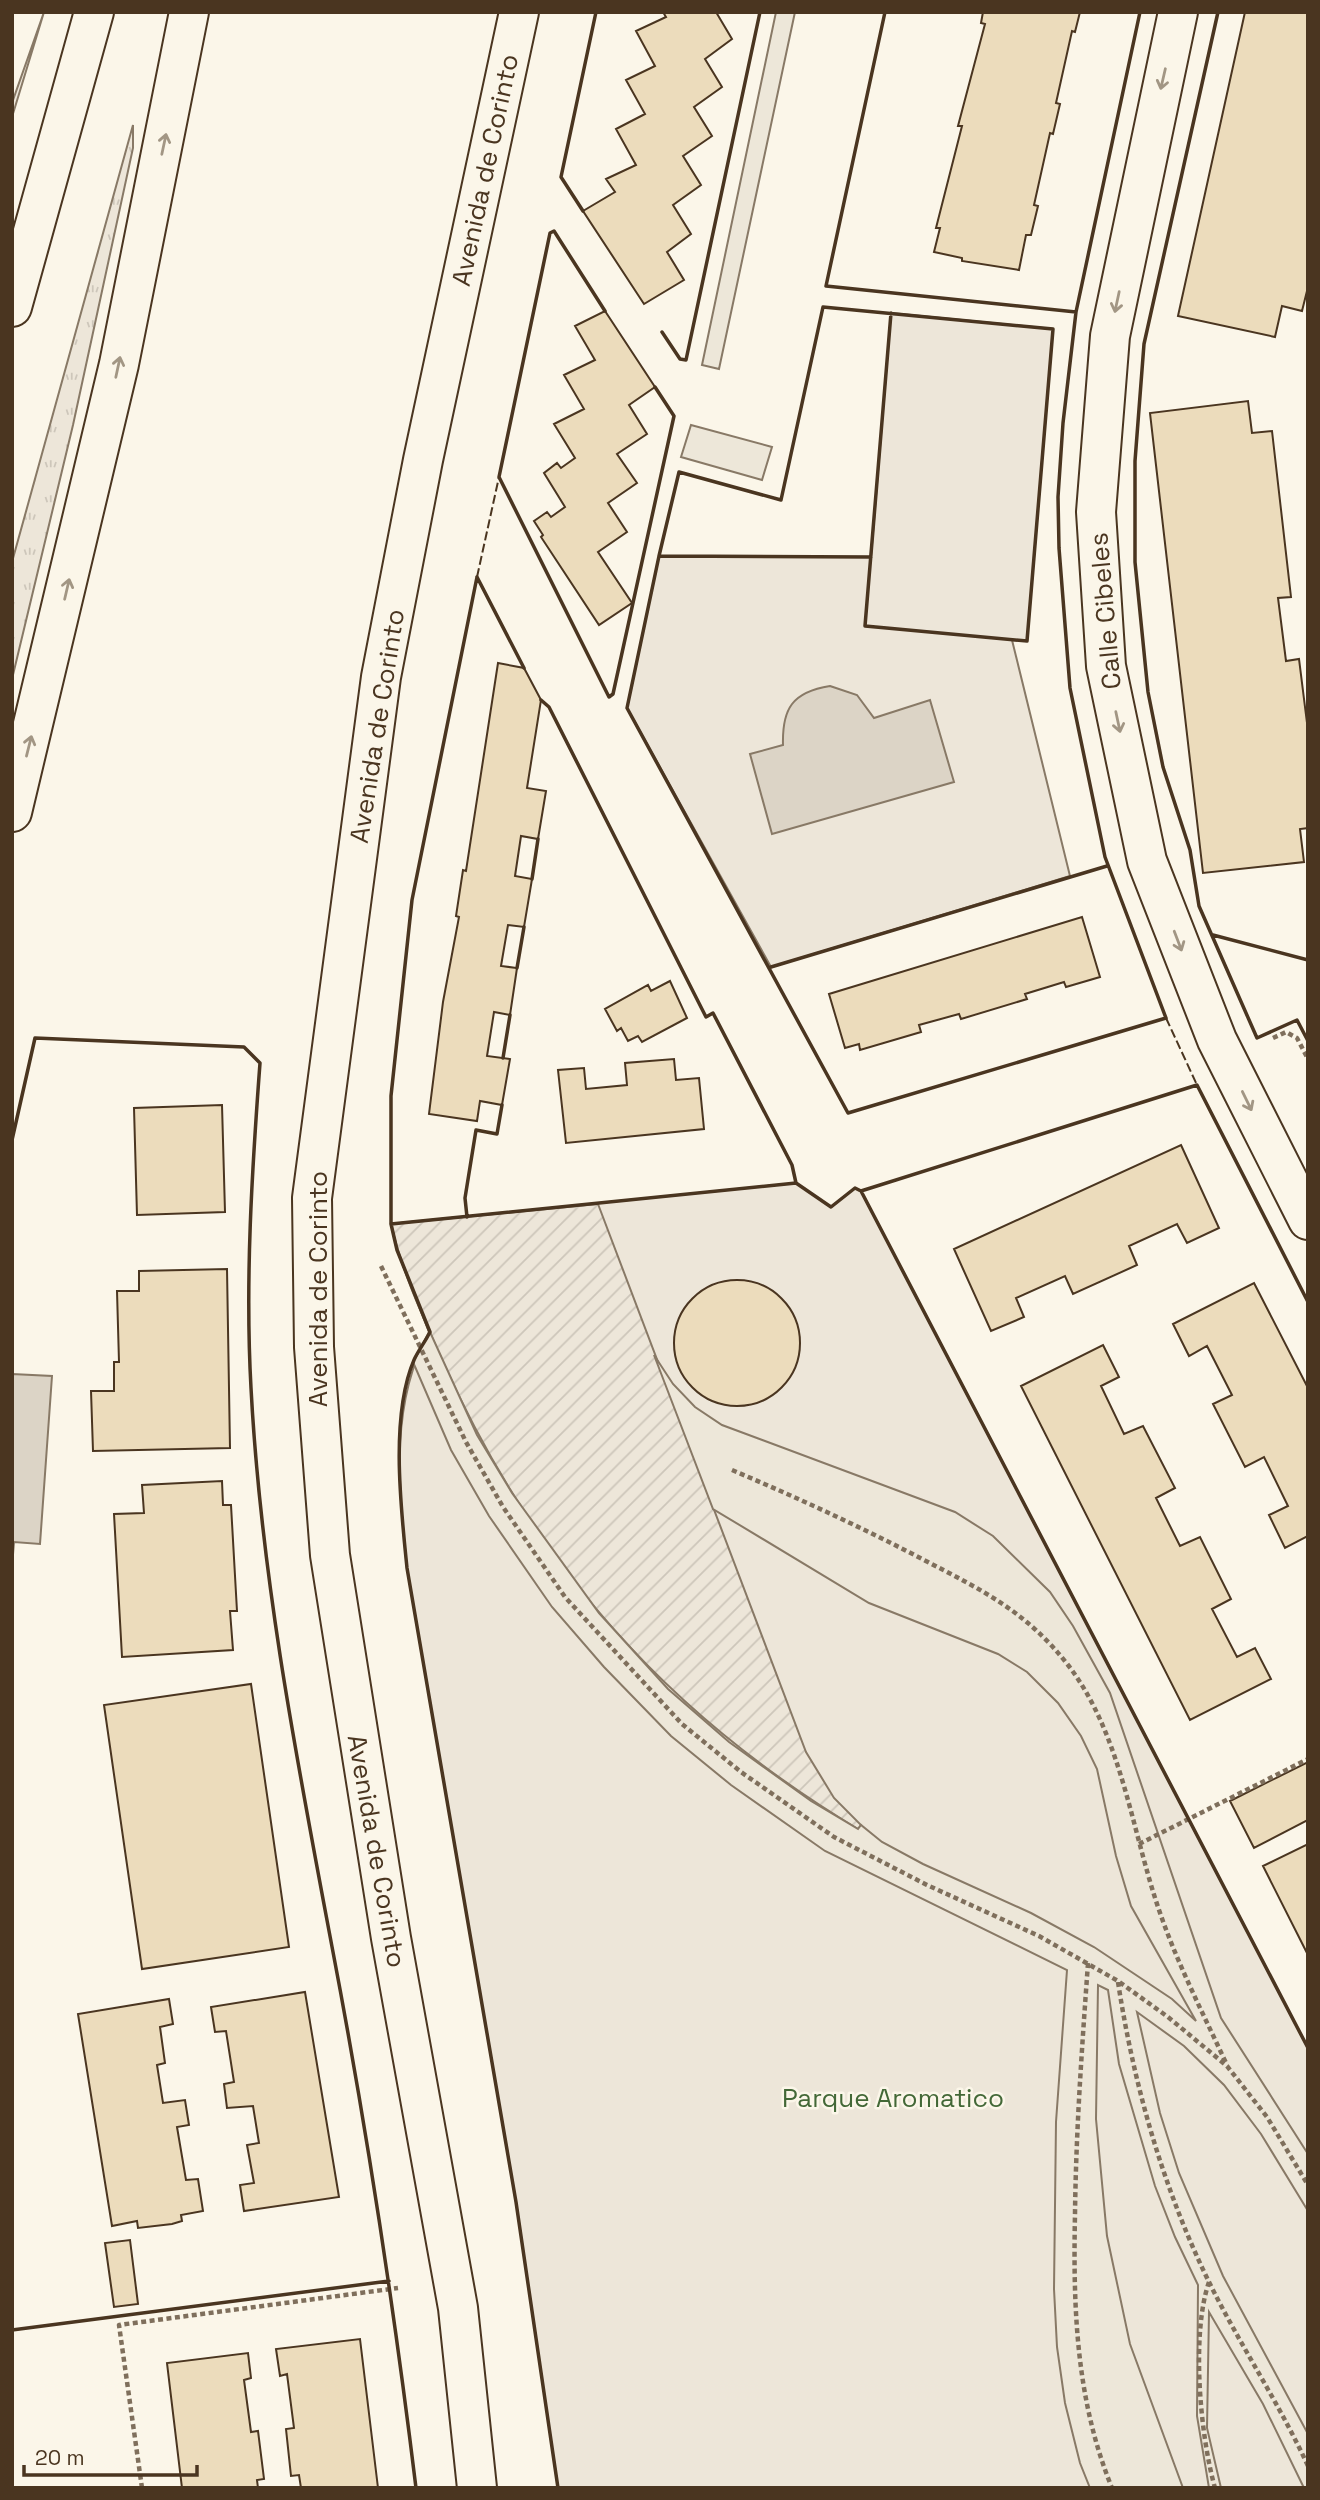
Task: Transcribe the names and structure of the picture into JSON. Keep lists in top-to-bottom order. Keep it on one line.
{"streets":{"main road":["Avenida de Corinto","Calle Cibeles"]},"one_way":["Calle Cibeles"],"parks":["Parque Aromatico"],"scale_bar":"20 m"}
